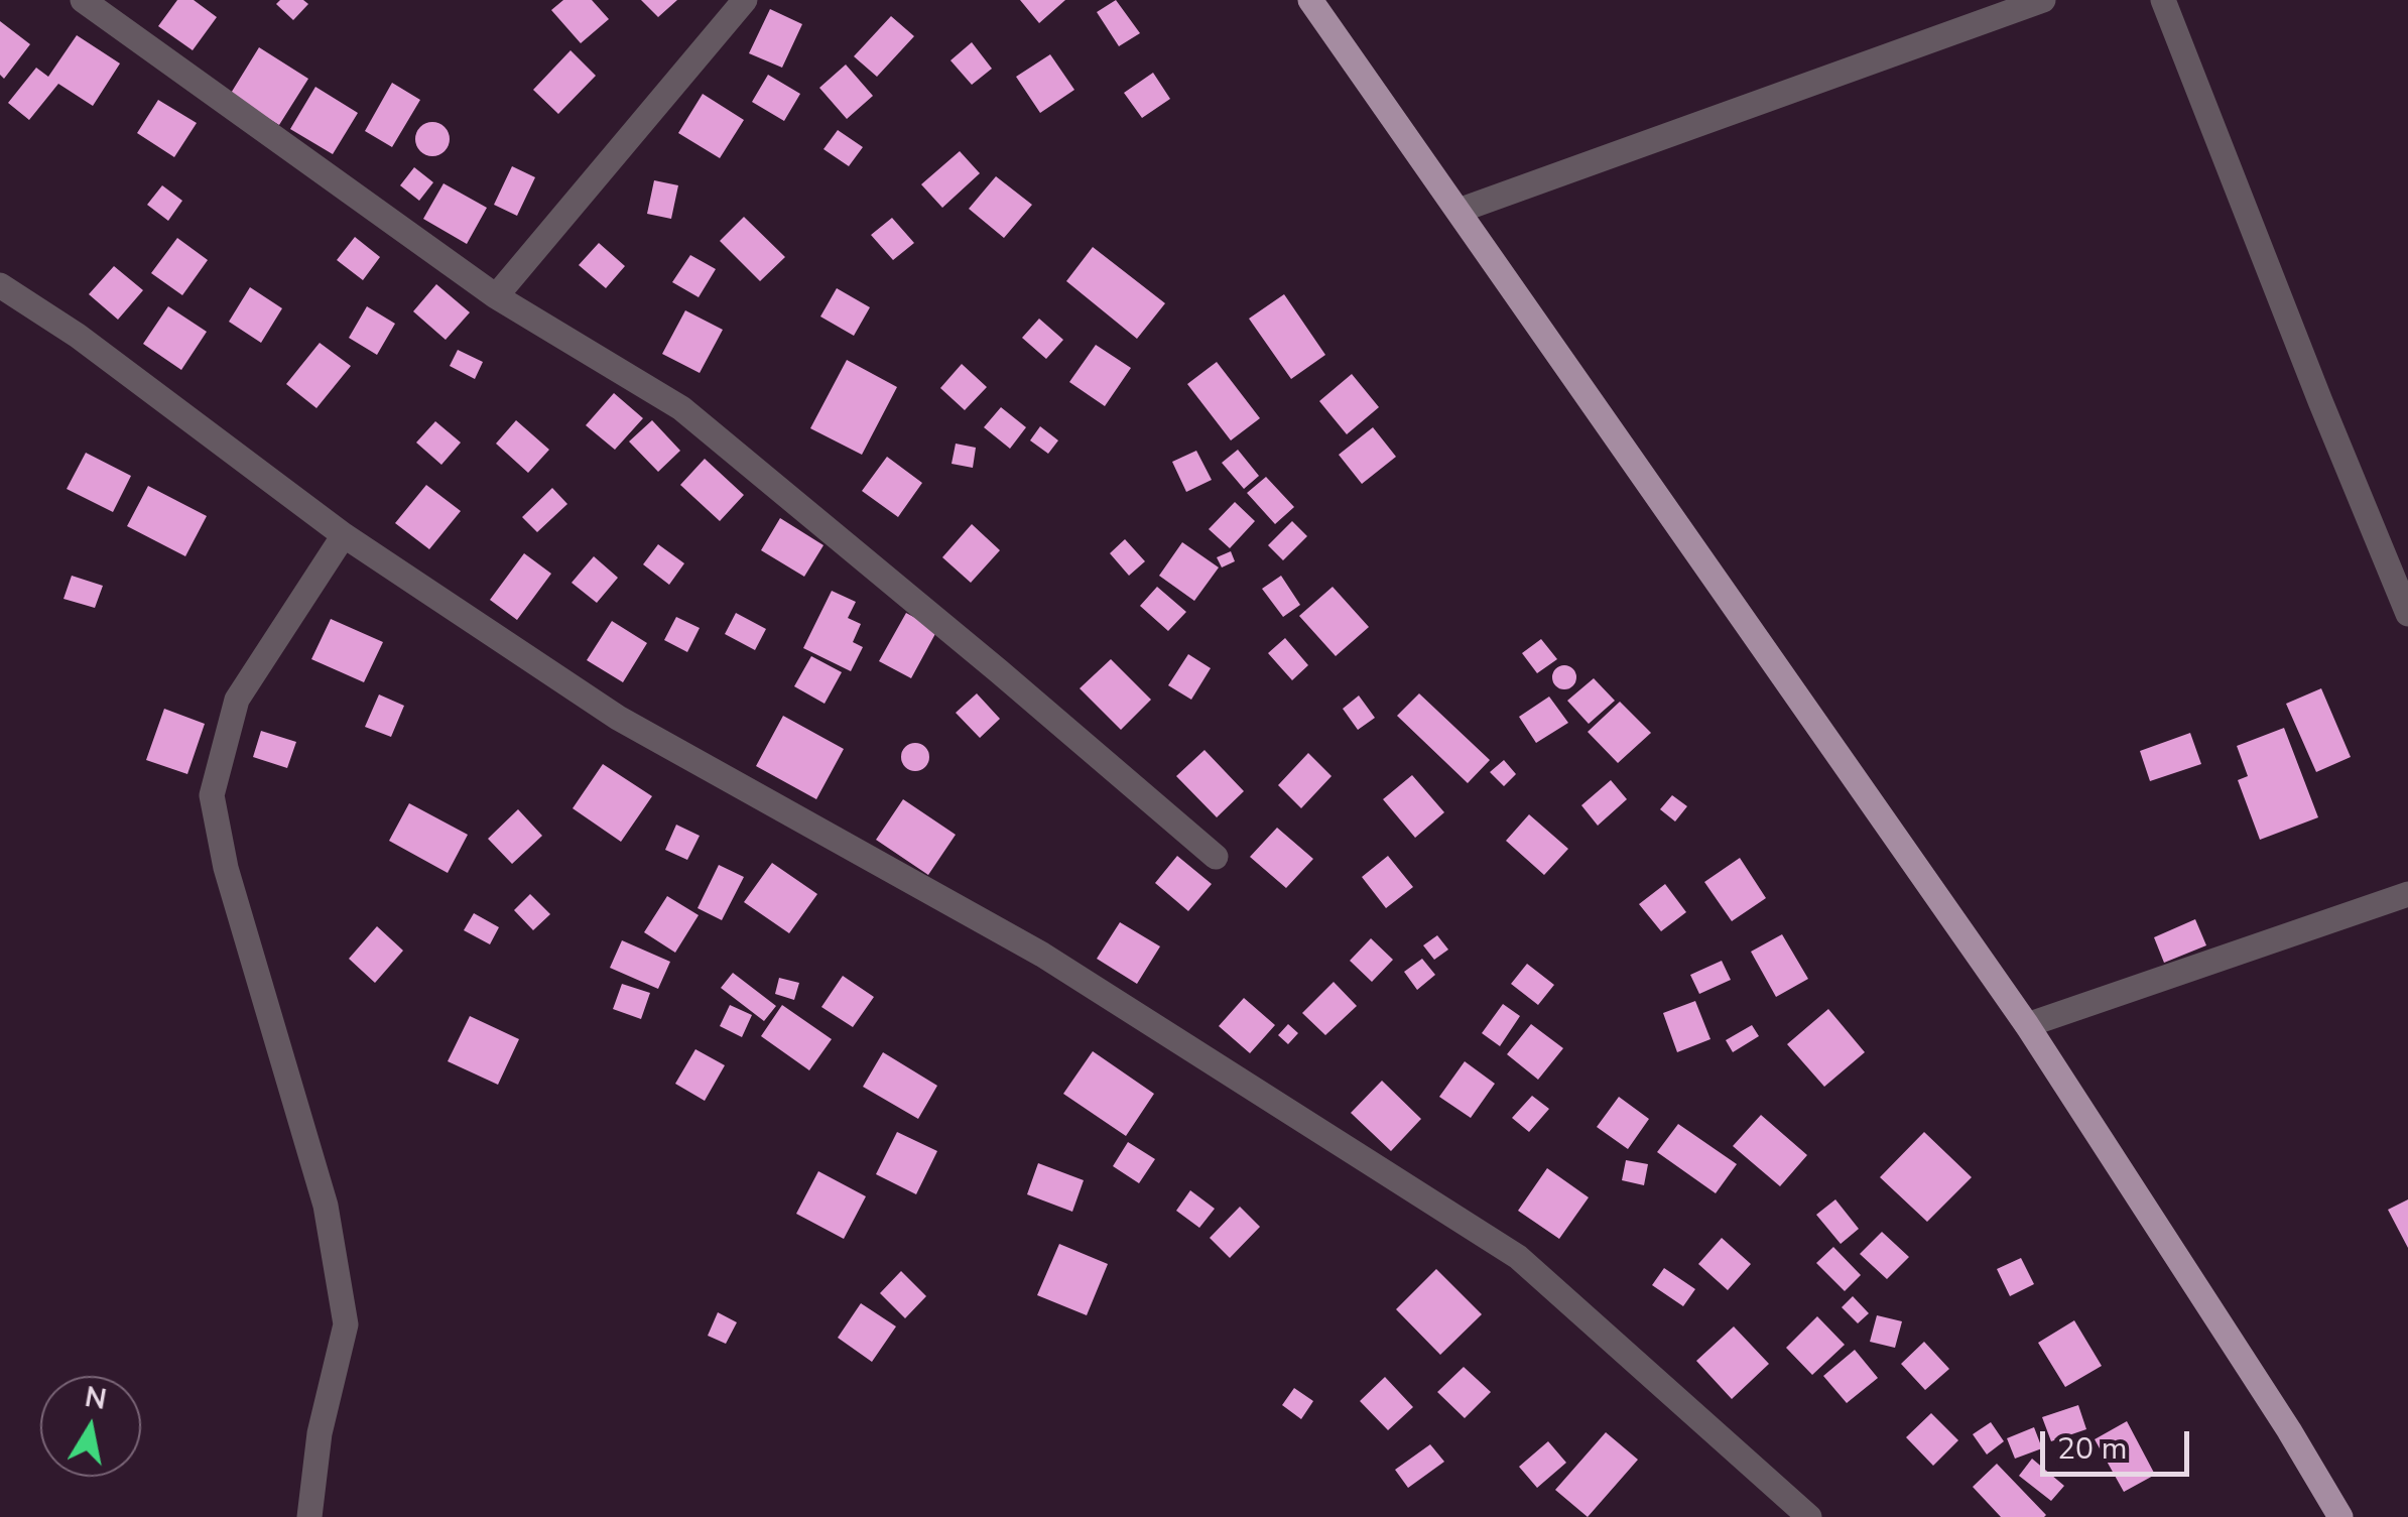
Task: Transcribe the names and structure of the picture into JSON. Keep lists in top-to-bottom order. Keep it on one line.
{"scale_bar":"20 m","north":"top"}
